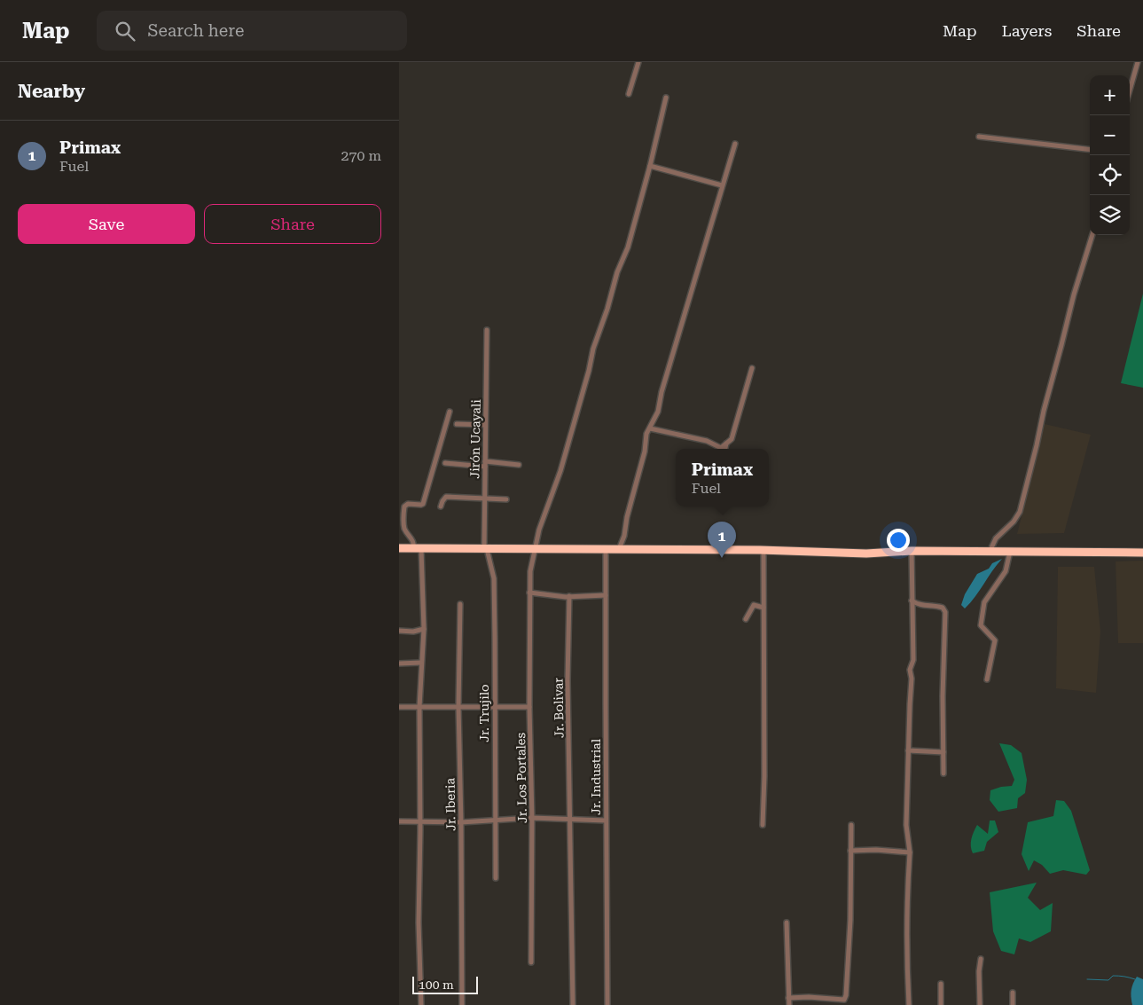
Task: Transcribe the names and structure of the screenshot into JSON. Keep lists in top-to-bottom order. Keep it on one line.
{"streets":{"street":["Jirón Ucayali","Jr. Bolivar","Jr. Trujilo","Jr. Industrial","Jr. Los Portales","Jr. Iberia"]},"crossings":[["Jirón Ucayali","Jr. Trujilo"]],"scale_bar":"100 m","page":{"header":"Map","search":"Search here","nav":["Map","Layers","Share"],"heading":"Nearby","map_buttons":["+","−"],"list":[{"mark":"1","name":"Primax","note":"Fuel","value":"270 m"}],"buttons":["Save","Share"],"popup":["Primax","Fuel"],"pins":"1","scale":"100 m"}}
